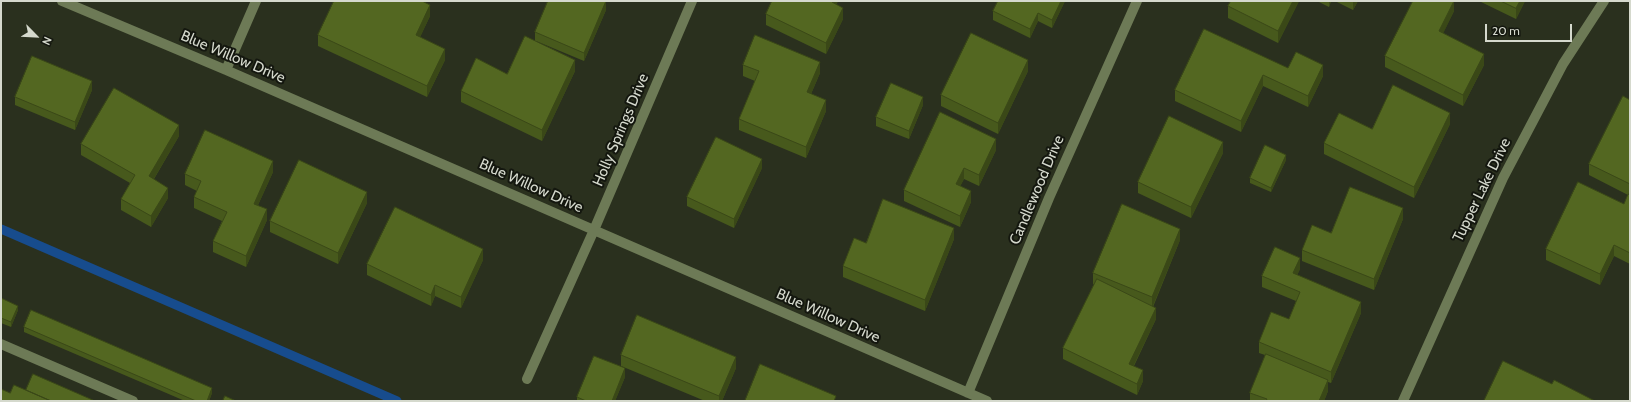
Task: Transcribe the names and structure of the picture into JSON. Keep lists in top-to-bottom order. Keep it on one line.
{"streets":{"street":["Blue Willow Drive","Holly Springs Drive","Candlewood Drive","Tupper Lake Drive"]},"crossings":[["Blue Willow Drive","Holly Springs Drive"],["Blue Willow Drive","Candlewood Drive"]],"scale_bar":"20 m","north":"bottom right"}
